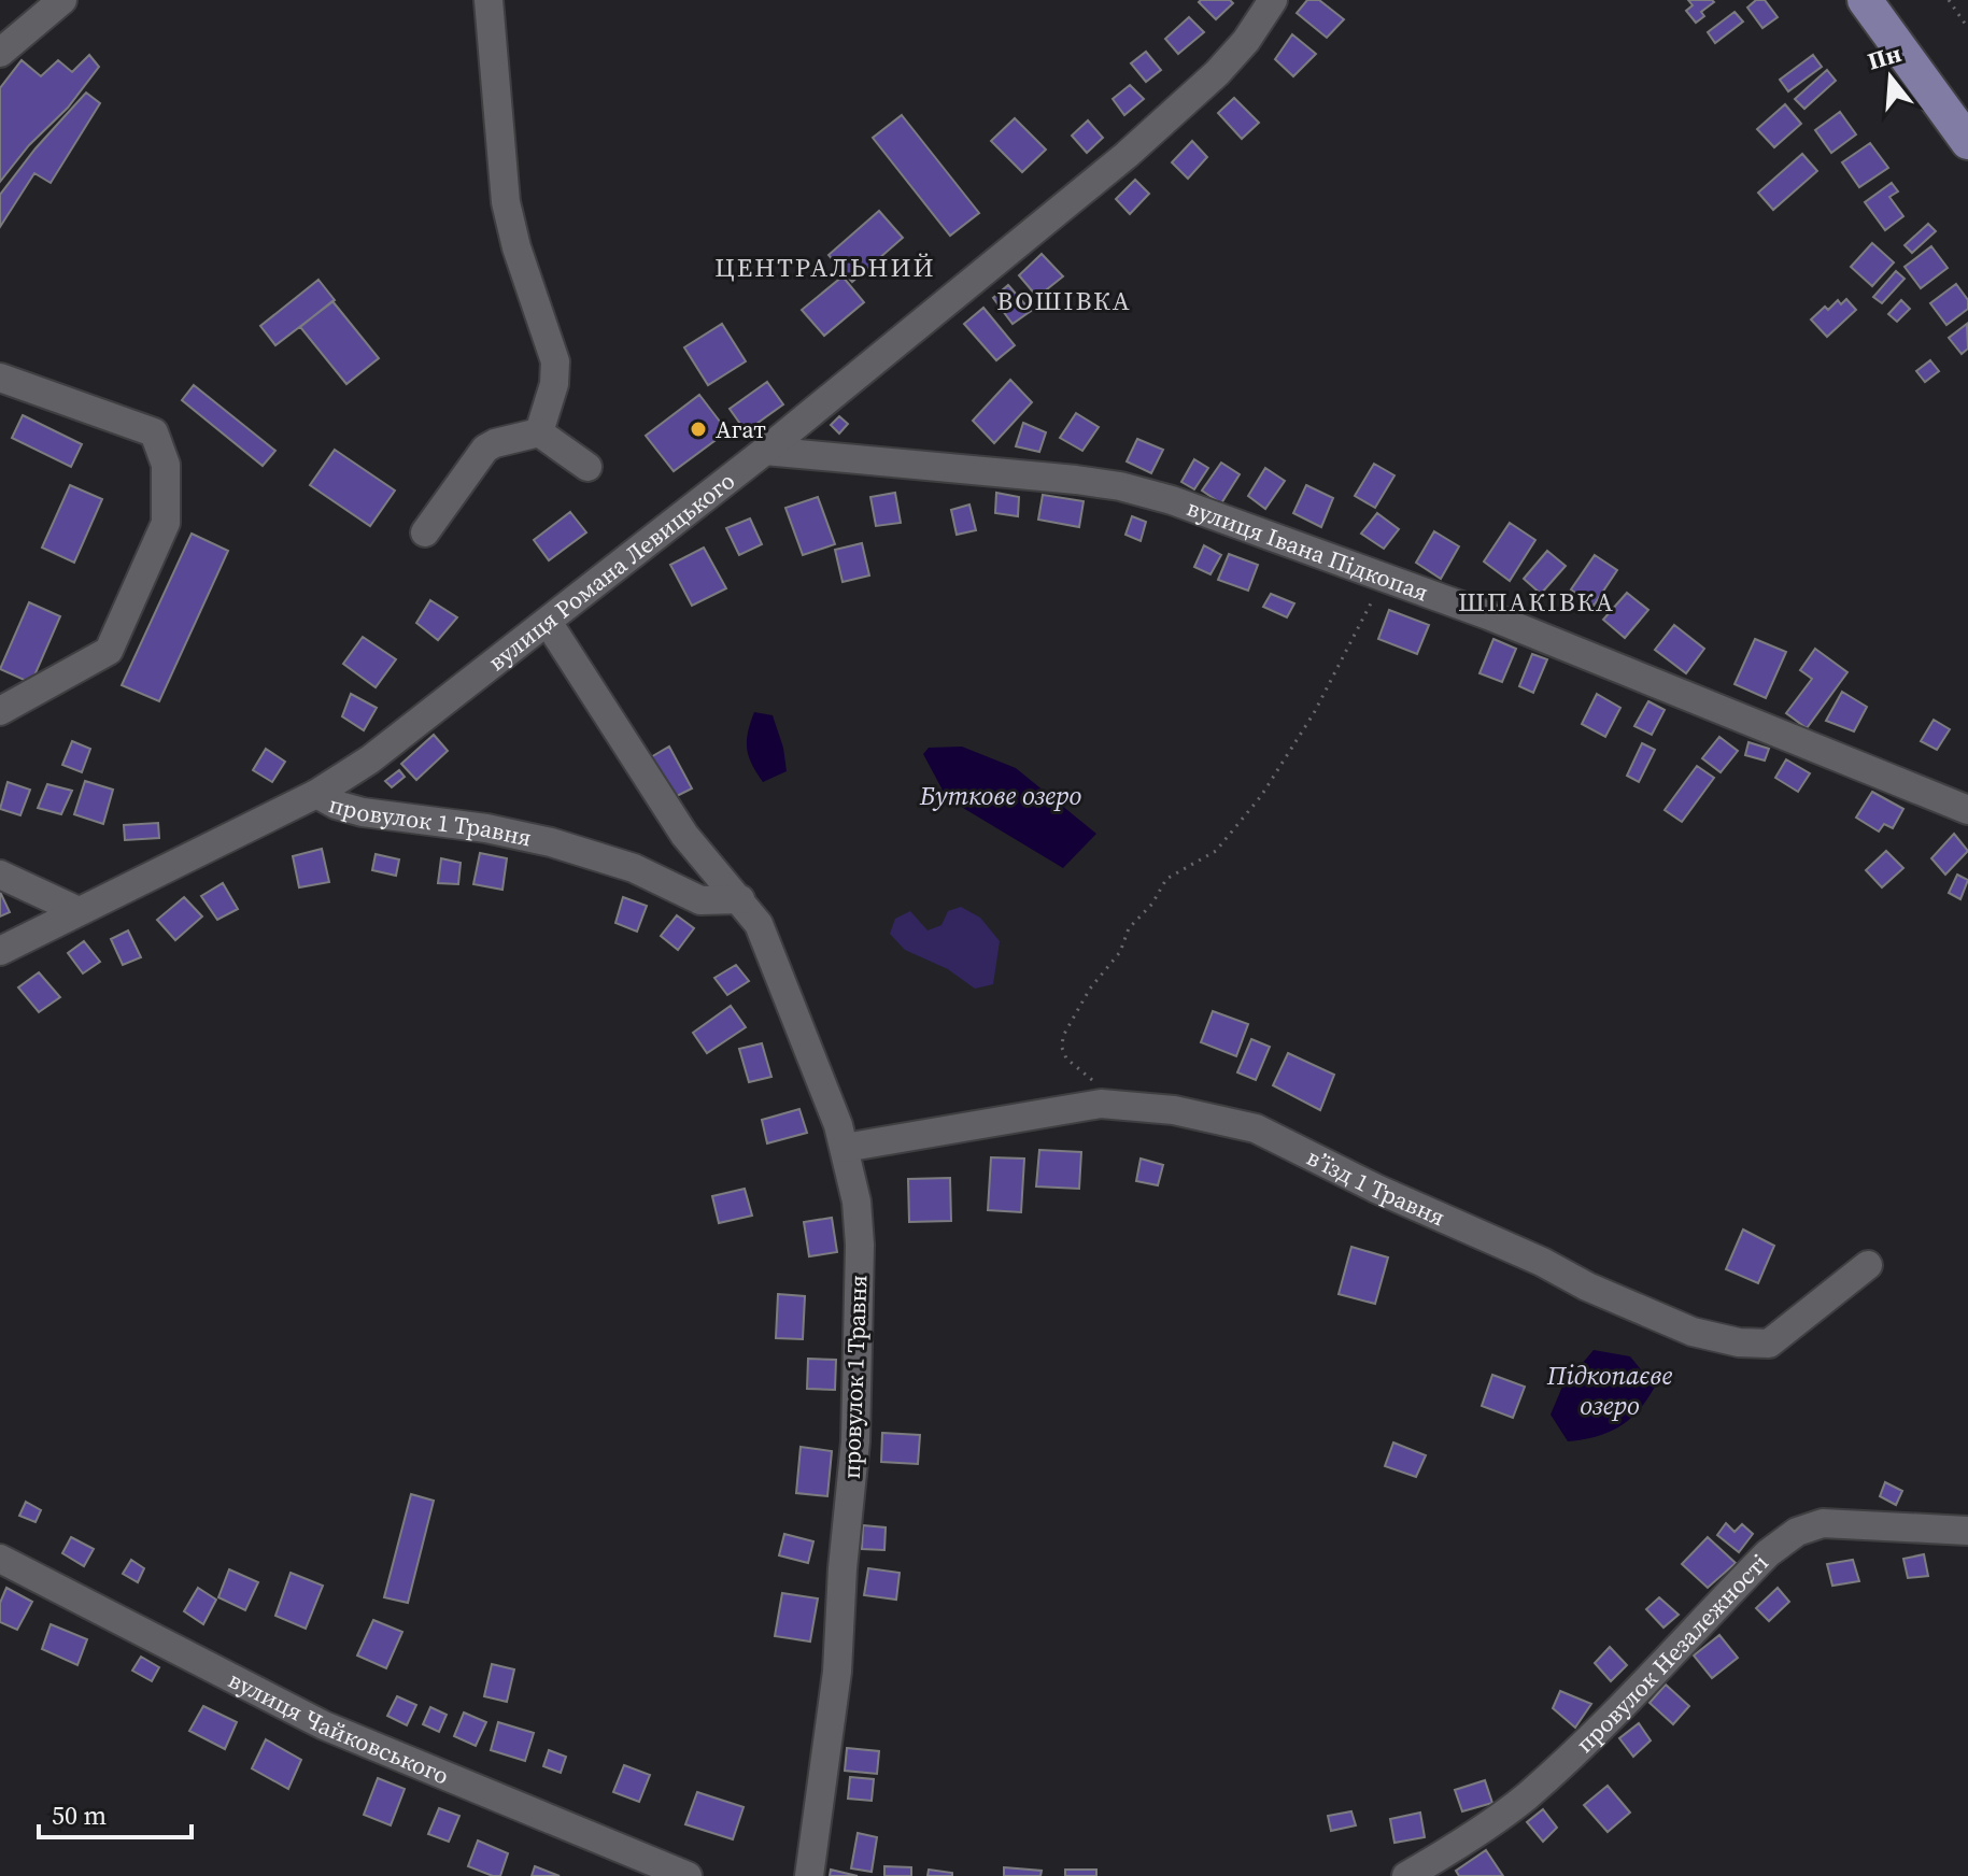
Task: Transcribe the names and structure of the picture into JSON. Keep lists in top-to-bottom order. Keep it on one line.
{"streets":{"street":["вулиця Івана Підкопая","вулиця Романа Левицького","провулок 1 Травня","в’їзд 1 Травня","провулок Незалежності","вулиця Чайковського"]},"crossings":[["вулиця Івана Підкопая","вулиця Романа Левицького"],["вулиця Романа Левицького","провулок 1 Травня"],["провулок 1 Травня","в’їзд 1 Травня"]],"districts":["ЦЕНТРАЛЬНИЙ","ВОШІВКА","ШПАКІВКА"],"water":["Буткове озеро","Підкопаєве озеро"],"places":["Агат"],"scale_bar":"50 m","north":"top"}
